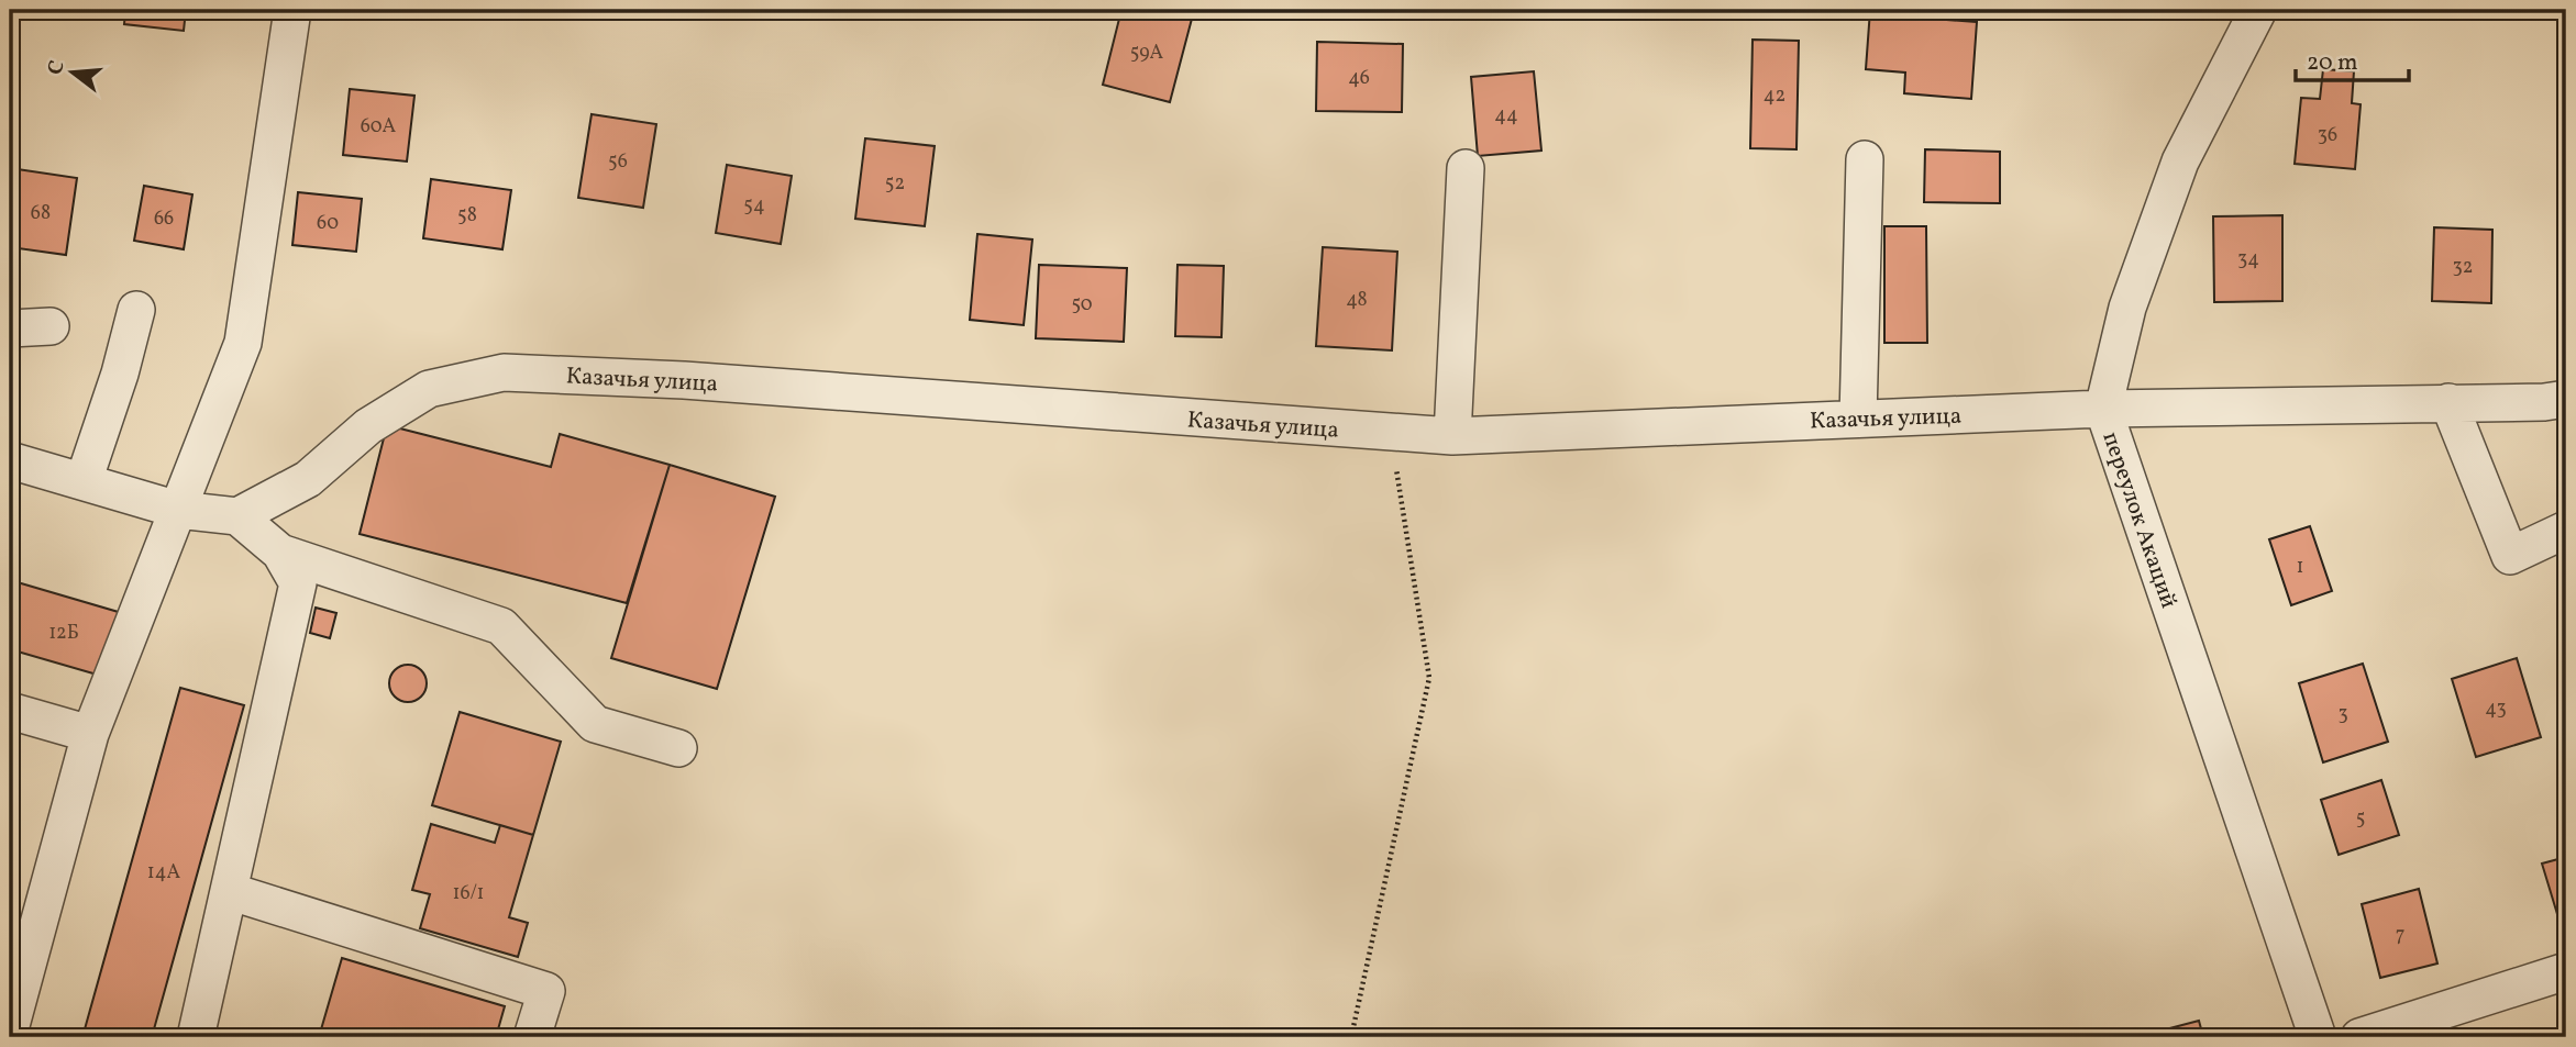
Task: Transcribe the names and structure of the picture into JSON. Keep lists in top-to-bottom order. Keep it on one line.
{"streets":{"street":["Казачья улица","переулок Акаций"]},"crossings":[["Казачья улица","переулок Акаций"]],"house_numbers":["59А","46","42","44","60А","36","56","52","54","68","58","66","60","34","32","48","50","1","12Б","43","3","5","14А","16/1","7"],"scale_bar":"20 m","north":"left"}
